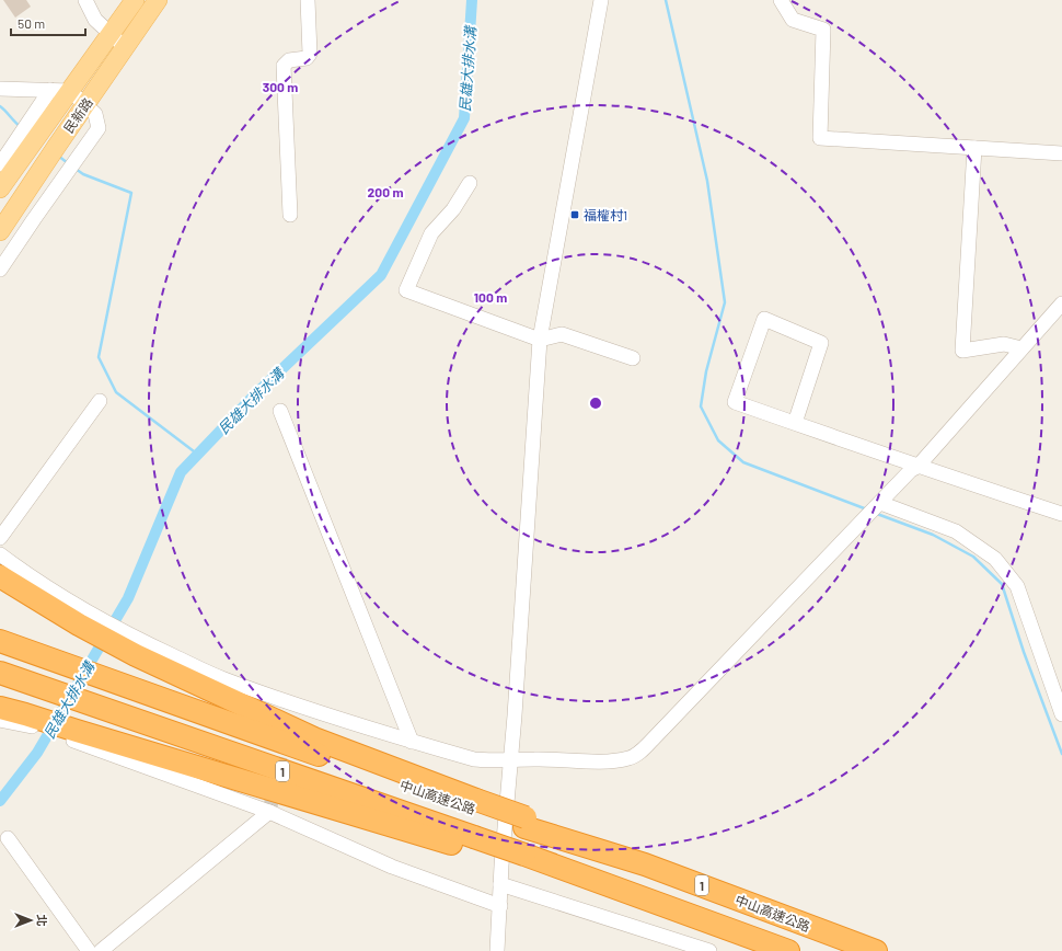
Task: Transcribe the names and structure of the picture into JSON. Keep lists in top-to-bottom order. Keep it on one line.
{"streets":{"highway":["1","中山高速公路"],"main road":["民新路"]},"water":["民雄大排水溝"],"places":{"transit":["福權村1"]},"scale_bar":"50 m","north":"right","rings":["300 m","200 m","100 m"]}
